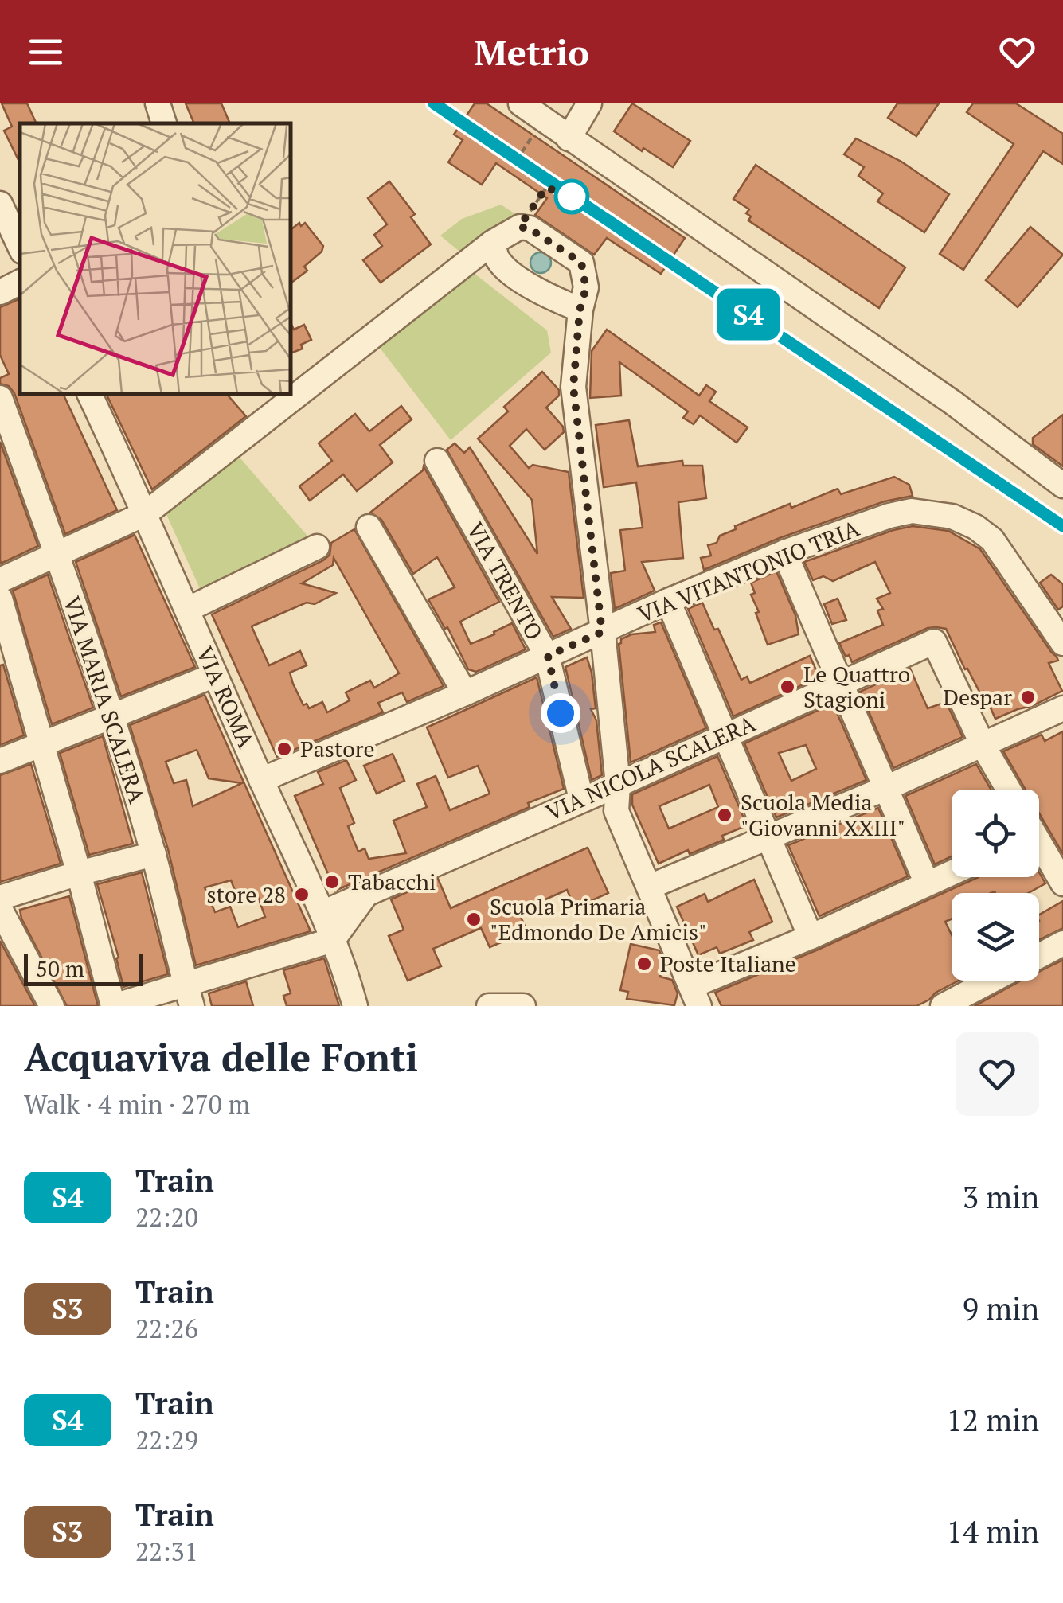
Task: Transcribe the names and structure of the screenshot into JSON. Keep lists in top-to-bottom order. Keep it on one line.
{"streets":{"street":["VIA VITANTONIO TRIA","VIA TRENTO","VIA ROMA","VIA MARIA SCALERA","VIA NICOLA SCALERA"]},"crossings":[["VIA VITANTONIO TRIA","VIA TRENTO"],["VIA VITANTONIO TRIA","VIA ROMA"],["VIA TRENTO","VIA NICOLA SCALERA"],["VIA ROMA","VIA NICOLA SCALERA"]],"places":["Le Quattro Stagioni","Despar","Pastore","Scuola Media \"Giovanni XXIII\"","Tabacchi","store 28","Scuola Primaria \"Edmondo De Amicis\"","Poste Italiane"],"scale_bar":"50 m","page":{"header":"Metrio","on_map":"S4","scale":"50 m","heading":["Acquaviva delle Fonti","Walk · 4 min · 270 m"],"list":[{"mark":"S4","name":"Train","note":"22:20","value":"3 min"},{"mark":"S3","name":"Train","note":"22:26","value":"9 min"},{"mark":"S4","name":"Train","note":"22:29","value":"12 min"},{"mark":"S3","name":"Train","note":"22:31","value":"14 min"}]}}
